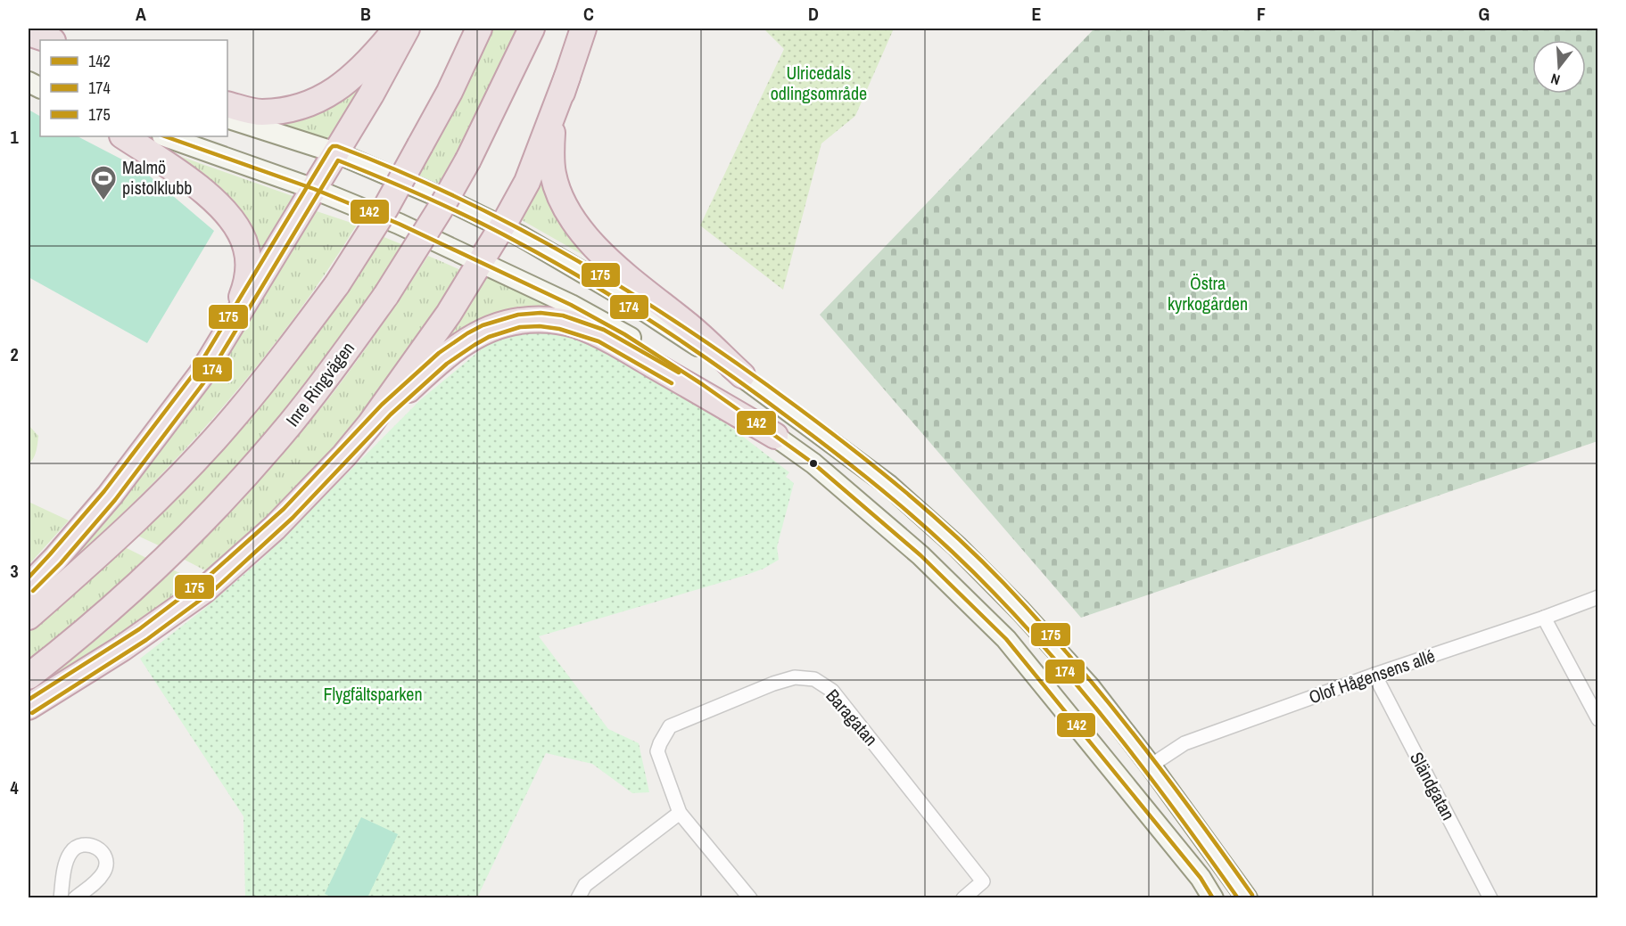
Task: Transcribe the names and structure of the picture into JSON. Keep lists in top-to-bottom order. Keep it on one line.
{"streets":{"highway":["Inre Ringvägen"],"street":["Olof Hågensens allé","Baragatan","Sländgatan"]},"crossings":[["Olof Hågensens allé","Sländgatan"]],"parks":["Ulricedals odlingsområde","Östra kyrkogården","Flygfältsparken"],"places":{"sports":["Malmö pistolklubb"]},"lines":["transit line 142","transit line 175","transit line 174"],"legend":["142","174","175"],"north":"bottom","grid":{"columns":["A","B","C","D","E","F","G"],"rows":["1","2","3","4"]}}
